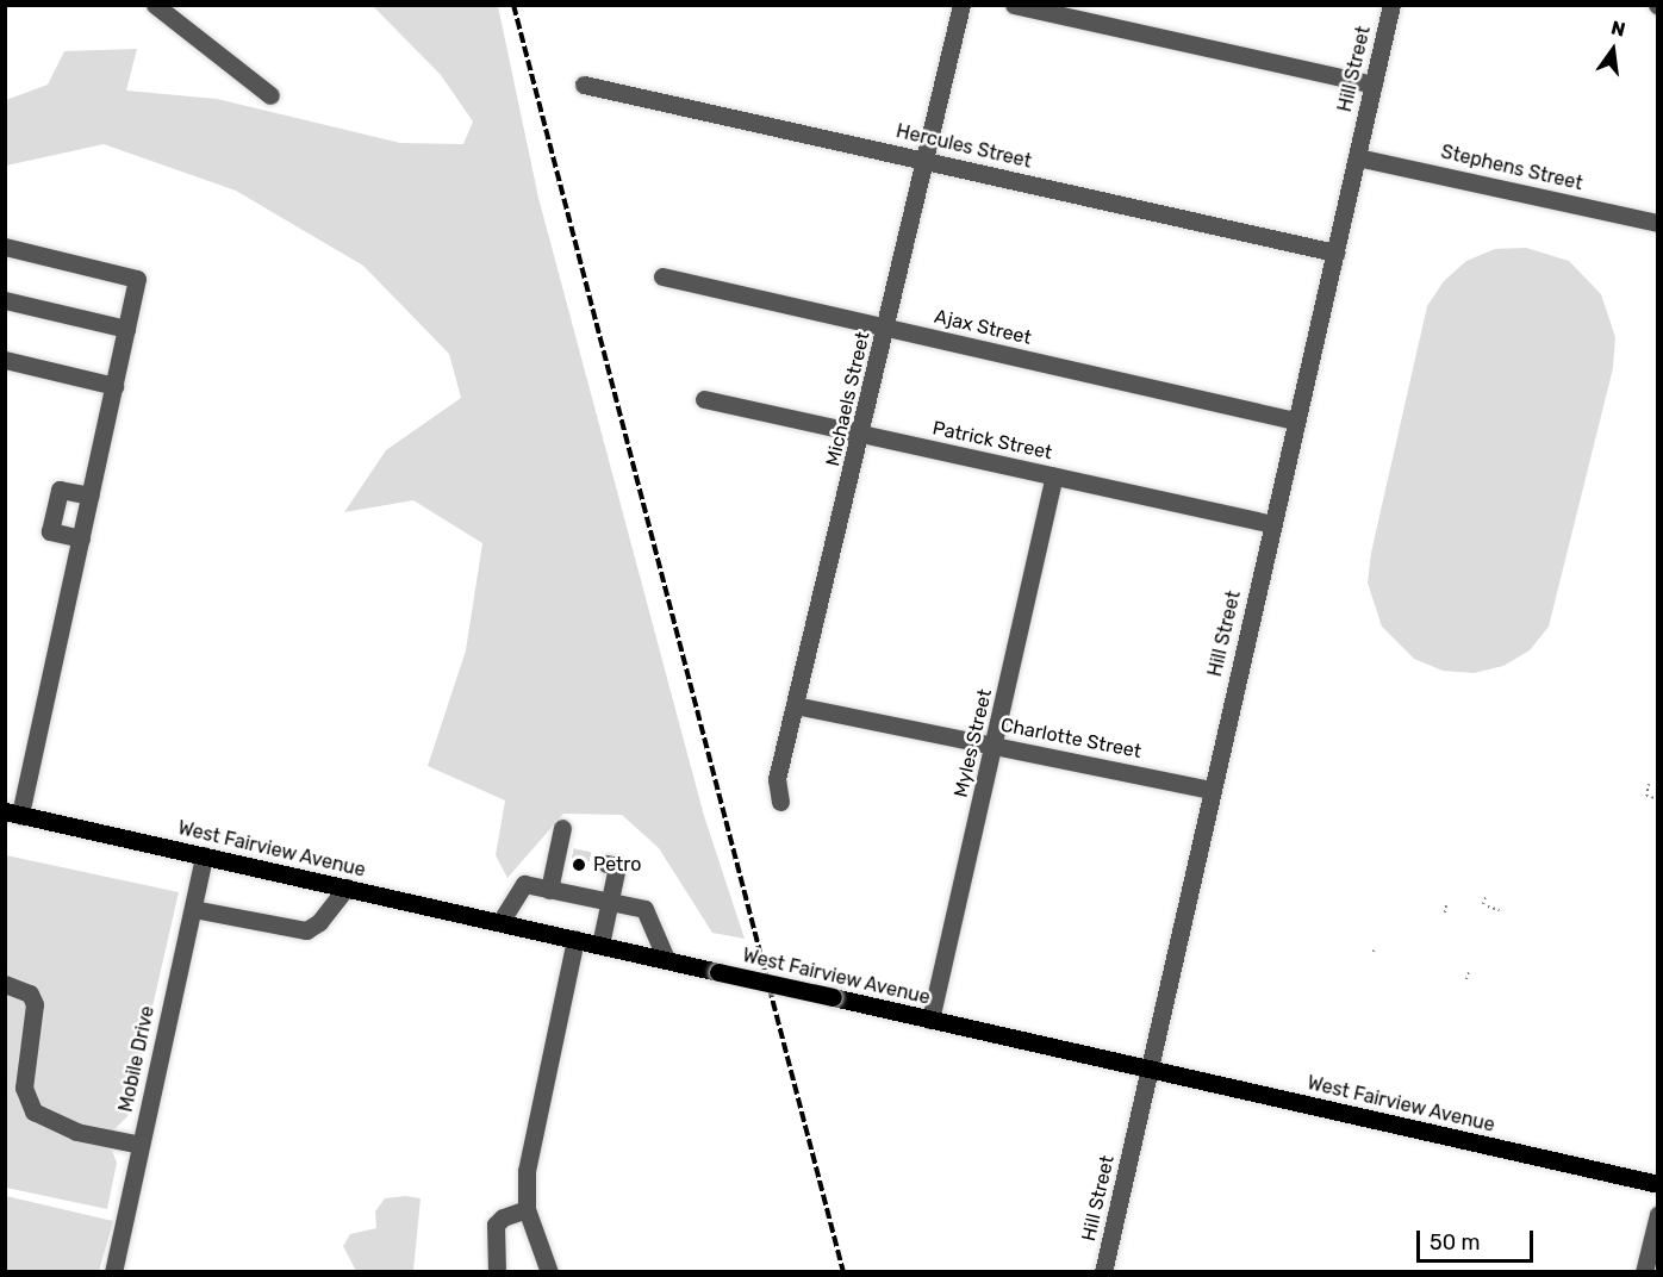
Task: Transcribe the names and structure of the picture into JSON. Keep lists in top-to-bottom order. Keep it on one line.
{"streets":{"main road":["West Fairview Avenue"],"street":["Hill Street","Hercules Street","Stephens Street","Ajax Street","Michaels Street","Patrick Street","Charlotte Street","Myles Street","Mobile Drive"]},"crossings":[["Hill Street","Hercules Street"],["Hill Street","Stephens Street"],["Hill Street","Ajax Street"],["Hill Street","Patrick Street"],["Hill Street","Charlotte Street"],["Hill Street","West Fairview Avenue"],["Hercules Street","Michaels Street"],["Ajax Street","Michaels Street"],["Michaels Street","Patrick Street"],["Michaels Street","Charlotte Street"],["Patrick Street","Myles Street"],["Charlotte Street","Myles Street"],["Myles Street","West Fairview Avenue"],["West Fairview Avenue","Mobile Drive"]],"places":["Petro"],"scale_bar":"50 m","north":"top"}
